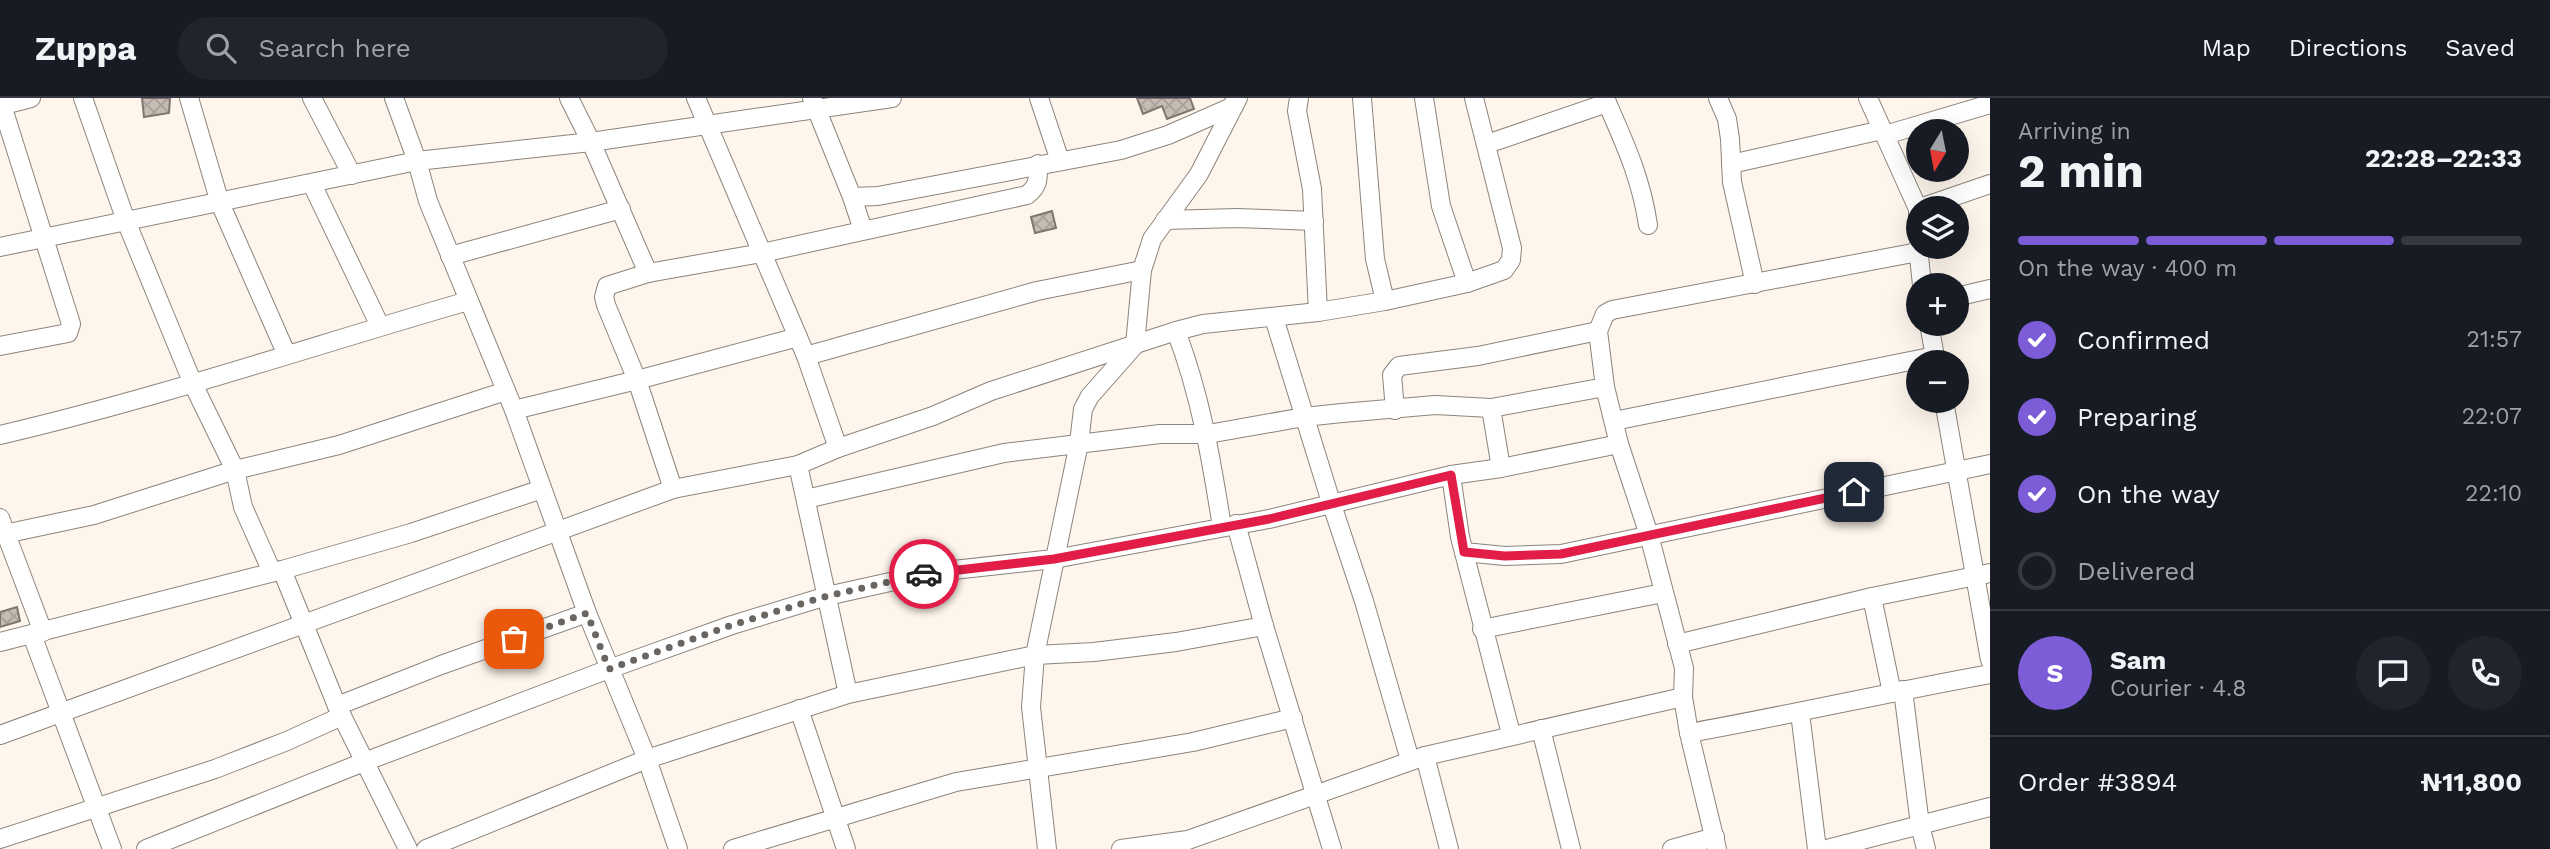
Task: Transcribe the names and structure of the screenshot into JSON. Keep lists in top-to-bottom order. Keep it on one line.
{"north":"bottom","page":{"header":"Zuppa","search":"Search here","nav":["Map","Directions","Saved"],"heading":["2 min","Arriving in","22:28–22:33"],"panel":["Sam","Courier · 4.8","Order #3894","₦11,800"],"map_buttons":["+","−"],"bar":"On the way · 400 m","list":[["Confirmed","21:57"],["Preparing","22:07"],["On the way","22:10"],"Delivered"],"round":"S"}}
